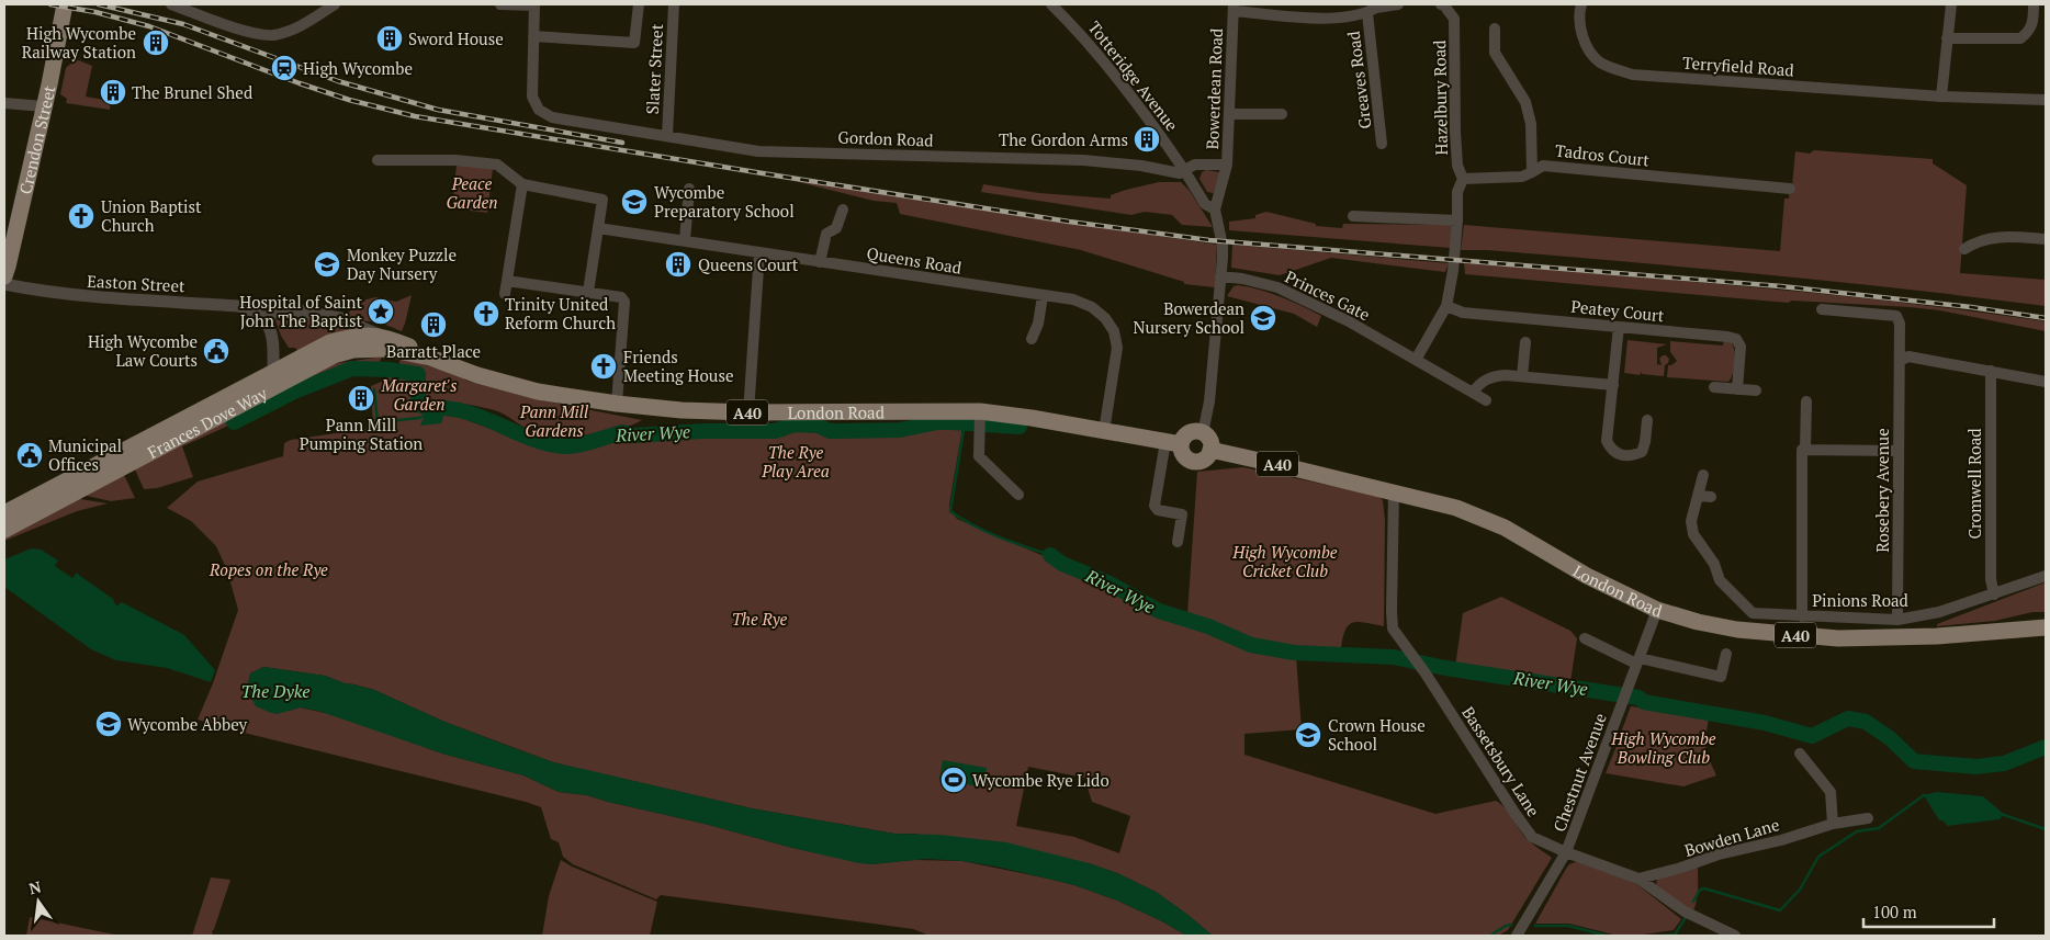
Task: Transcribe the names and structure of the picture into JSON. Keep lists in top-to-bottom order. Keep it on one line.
{"streets":{"main road":["Crendon Street","A40","London Road","Frances Dove Way"],"street":["Terryfield Road","Slater Street","Totteridge Avenue","Greaves Road","Bowerdean Road","Hazelbury Road","Gordon Road","Tadros Court","Queens Road","Easton Street","Princes Gate","Peatey Court","Cromwell Road","Rosebery Avenue","Pinions Road","Bassetsbury Lane","Chestnut Avenue","Bowden Lane"]},"crossings":[["Slater Street","Gordon Road"],["Totteridge Avenue","Bowerdean Road"],["Totteridge Avenue","Gordon Road"],["Bowerdean Road","Gordon Road"],["Hazelbury Road","Peatey Court"],["Queens Road","London Road"],["London Road","Frances Dove Way"],["London Road","Bassetsbury Lane"],["London Road","Chestnut Avenue"],["Cromwell Road","Pinions Road"],["Rosebery Avenue","Pinions Road"],["Bassetsbury Lane","Chestnut Avenue"],["Bassetsbury Lane","Bowden Lane"]],"water":["River Wye","The Dyke"],"parks":["Peace Garden","Margaret's Garden","Pann Mill Gardens","The Rye Play Area","High Wycombe Cricket Club","Ropes on the Rye","The Rye","High Wycombe Bowling Club"],"places":{"building":["Sword House","High Wycombe Railway Station","The Brunel Shed","The Gordon Arms","Queens Court","Barratt Place","Pann Mill Pumping Station"],"station":["High Wycombe"],"school or university":["Wycombe Preparatory School","Monkey Puzzle Day Nursery","Bowerdean Nursery School","Wycombe Abbey","Crown House School"],"church":["Union Baptist Church","Trinity United Reform Church","Friends Meeting House"],"place":["Hospital of Saint John The Baptist"],"public building":["High Wycombe Law Courts","Municipal Offices"],"sports":["Wycombe Rye Lido"]},"scale_bar":"100 m","north":"top"}
